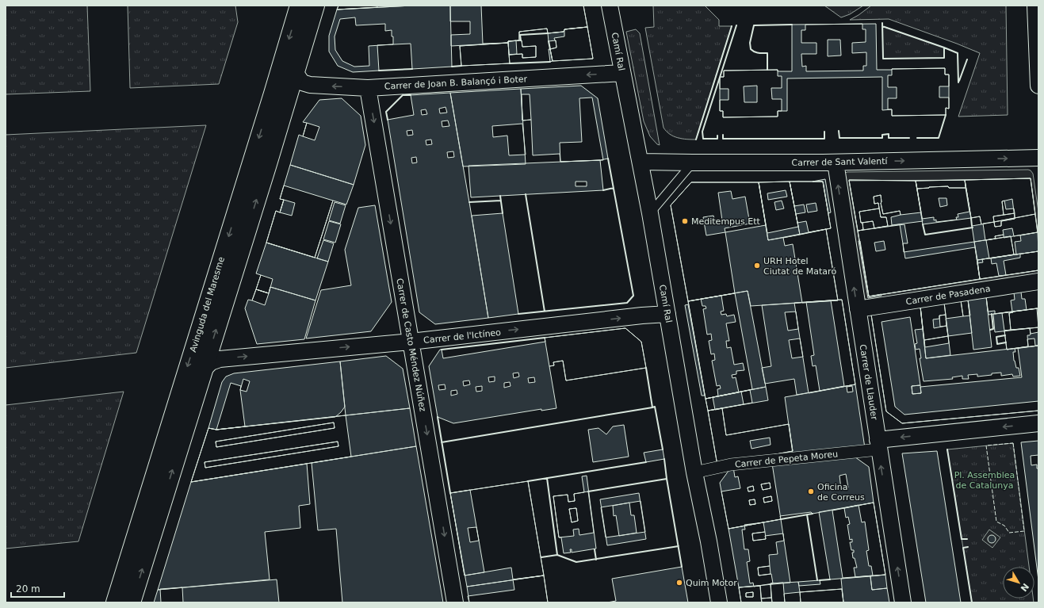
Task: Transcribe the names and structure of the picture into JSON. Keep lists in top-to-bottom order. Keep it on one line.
{"streets":{"main road":["Avinguda del Maresme"],"street":["Camí Ral","Carrer de Joan B. Balançó i Boter","Carrer de Sant Valentí","Carrer de Pasadena","Carrer de l'Ictíneo","Carrer de Casto Méndez Núñez","Carrer de Llauder","Carrer de Pepeta Moreu"]},"crossings":[["Camí Ral","Carrer de Joan B. Balançó i Boter"],["Camí Ral","Carrer de Sant Valentí"],["Camí Ral","Carrer de l'Ictíneo"],["Camí Ral","Carrer de Pepeta Moreu"],["Carrer de Joan B. Balançó i Boter","Avinguda del Maresme"],["Carrer de Joan B. Balançó i Boter","Carrer de Casto Méndez Núñez"],["Carrer de Sant Valentí","Carrer de Llauder"],["Carrer de Pasadena","Carrer de Llauder"],["Avinguda del Maresme","Carrer de l'Ictíneo"],["Carrer de l'Ictíneo","Carrer de Casto Méndez Núñez"],["Carrer de Llauder","Carrer de Pepeta Moreu"]],"one_way":["Carrer de Joan B. Balançó i Boter","Carrer de Sant Valentí","Carrer de l'Ictíneo","Carrer de Casto Méndez Núñez","Carrer de Llauder","Carrer de Pepeta Moreu"],"parks":["Pl. Assemblea de Catalunya"],"places":["Meditempus Ett","URH Hotel Ciutat de Mataró","Oficina de Correus","Quim Motor"],"scale_bar":"20 m","north":"bottom right"}
